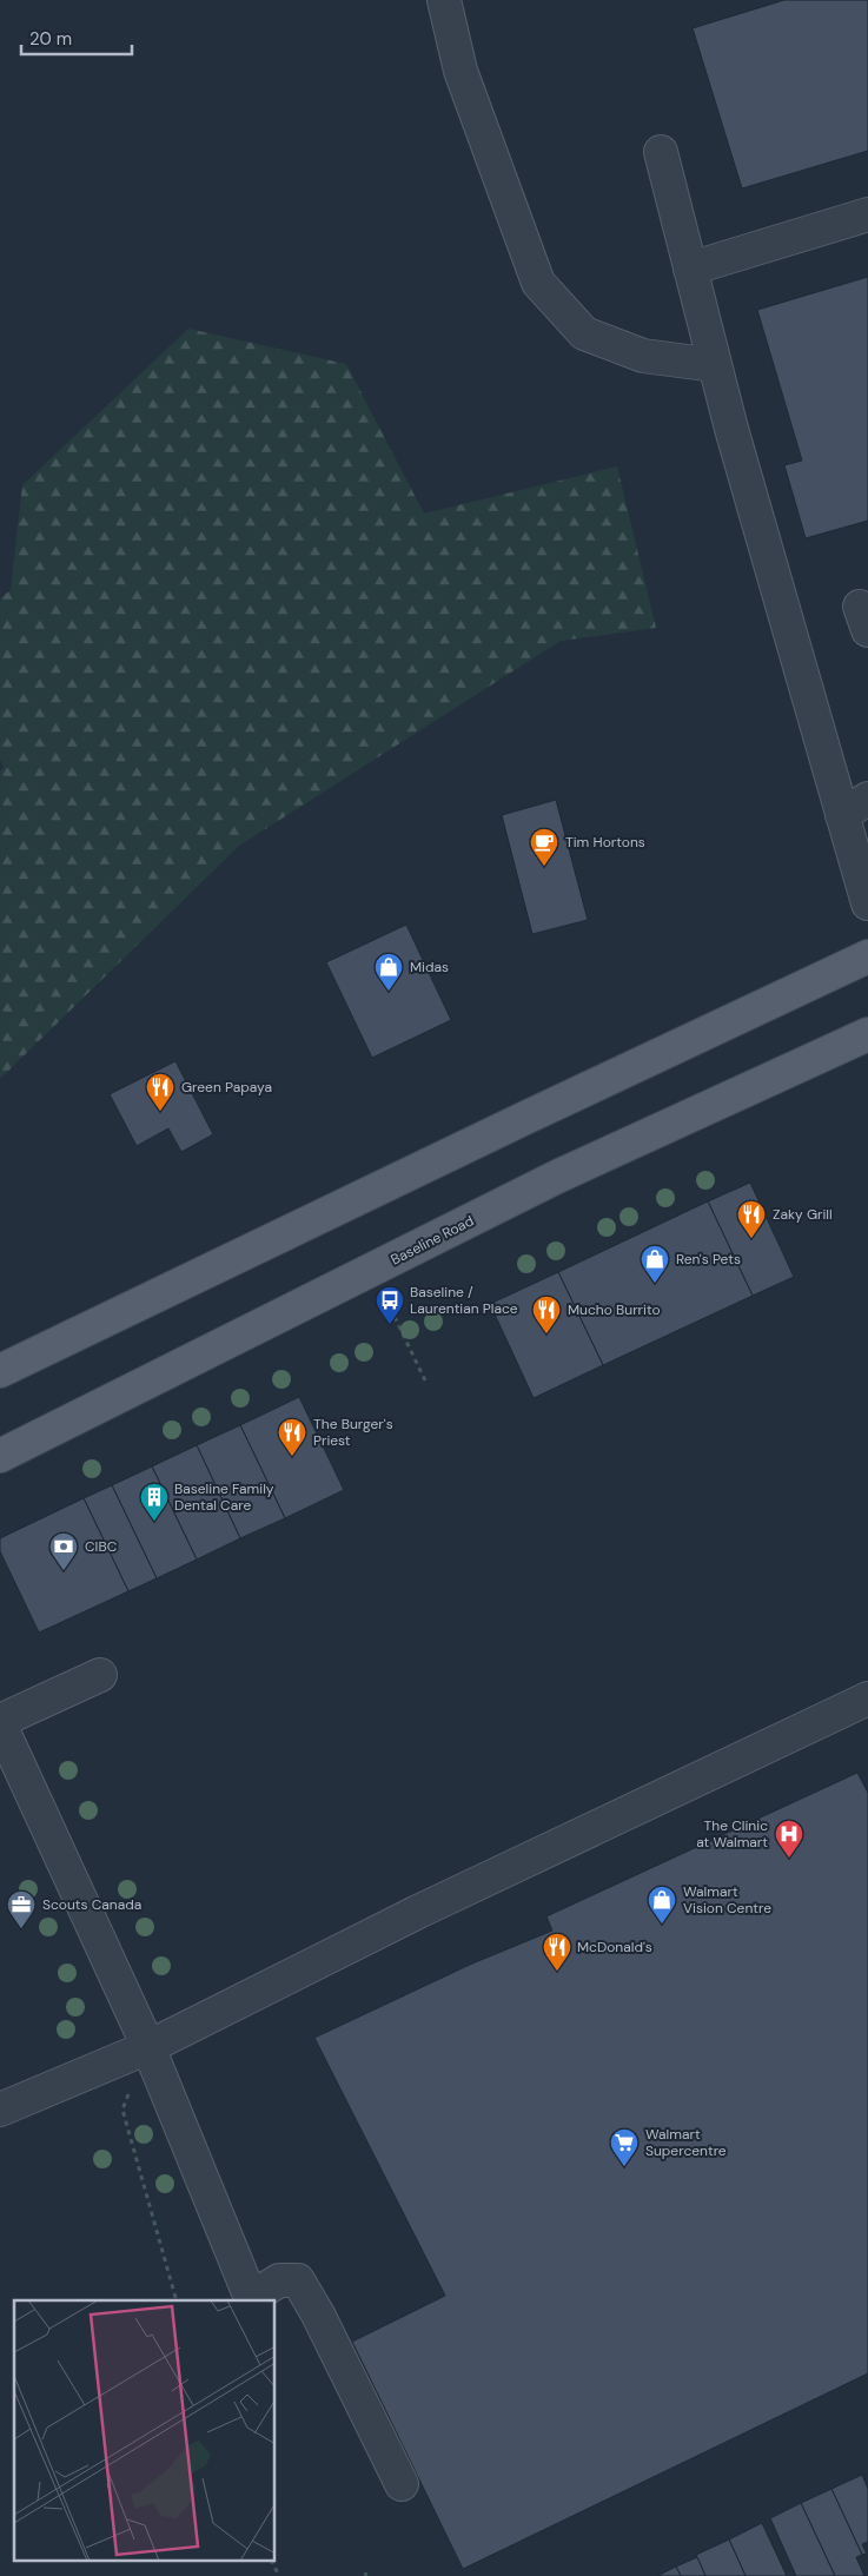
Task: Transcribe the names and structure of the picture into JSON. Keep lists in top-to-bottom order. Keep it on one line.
{"streets":{"main road":["Baseline Road"]},"places":{"cafe":["Tim Hortons"],"shop":["Midas","Ren's Pets","Walmart Vision Centre"],"restaurant":["Green Papaya","Zaky Grill","Mucho Burrito","The Burger's Priest","McDonald's"],"bus stop":["Baseline / Laurentian Place"],"building":["Baseline Family Dental Care"],"bank":["CIBC"],"hospital":["The Clinic at Walmart"],"office":["Scouts Canada"],"supermarket":["Walmart Supercentre"]},"scale_bar":"20 m"}
